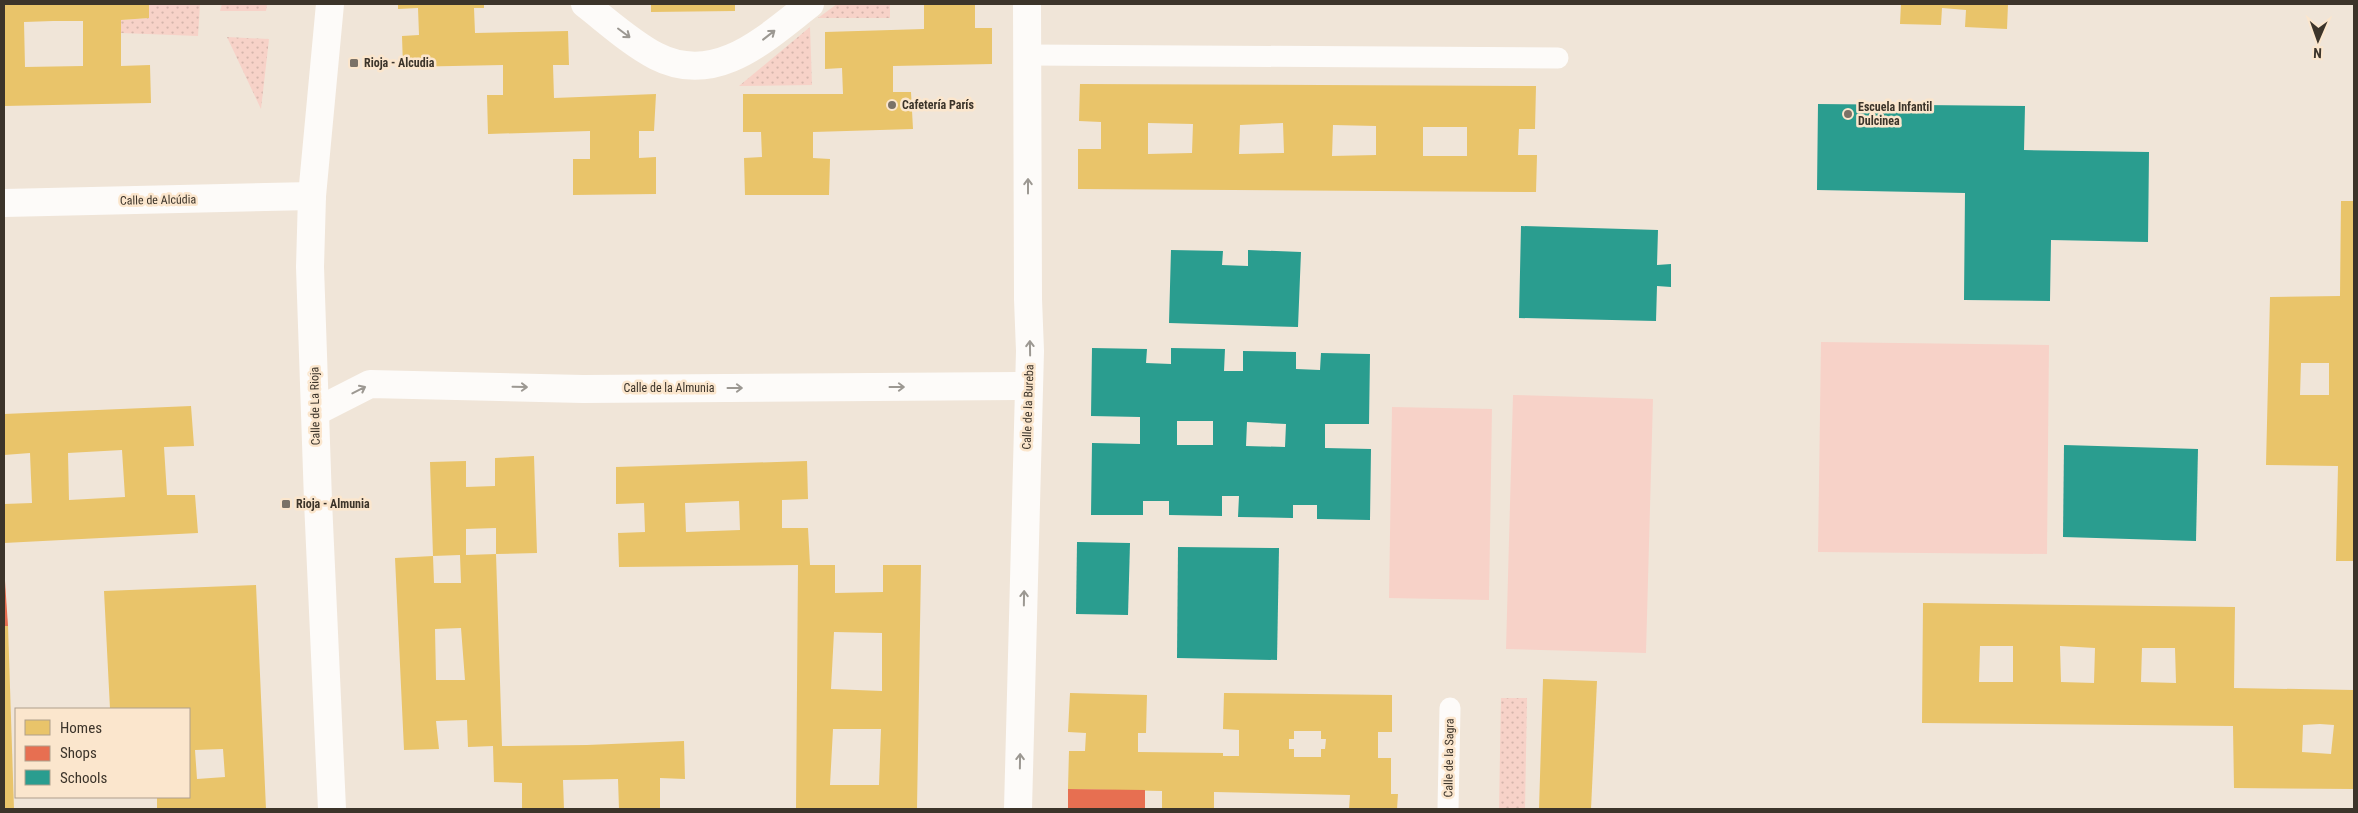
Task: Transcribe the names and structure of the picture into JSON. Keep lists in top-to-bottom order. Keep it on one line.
{"streets":{"street":["Calle de Alcúdia","Calle de la Almunia","Calle de La Rioja","Calle de la Bureba"],"lane":["Calle de la Sagra"]},"crossings":[["Calle de Alcúdia","Calle de La Rioja"],["Calle de la Almunia","Calle de La Rioja"],["Calle de la Almunia","Calle de la Bureba"]],"one_way":["Calle de la Almunia","Calle de la Bureba"],"places":{"transit":["Rioja - Alcudia","Rioja - Almunia"],"other":["Cafetería París","Escuela Infantil Dulcinea"]},"legend":["Homes","Shops","Schools"],"north":"bottom"}
